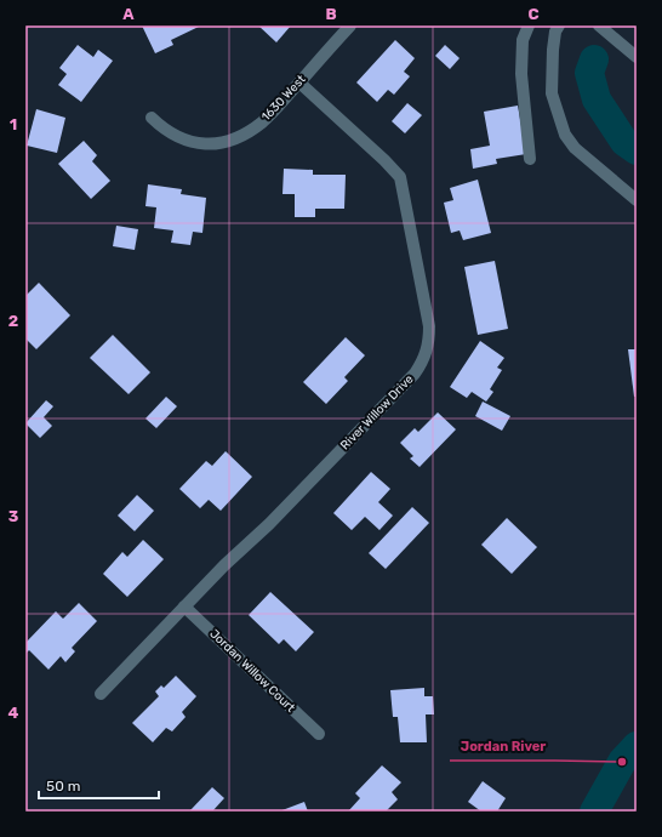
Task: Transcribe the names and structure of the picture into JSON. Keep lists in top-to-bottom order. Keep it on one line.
{"streets":{"street":["1630 West","River Willow Drive","Jordan Willow Court"]},"crossings":[["1630 West","River Willow Drive"],["River Willow Drive","Jordan Willow Court"]],"places":["Jordan River"],"scale_bar":"50 m","grid":{"columns":["A","B","C"],"rows":["1","2","3","4"]}}
